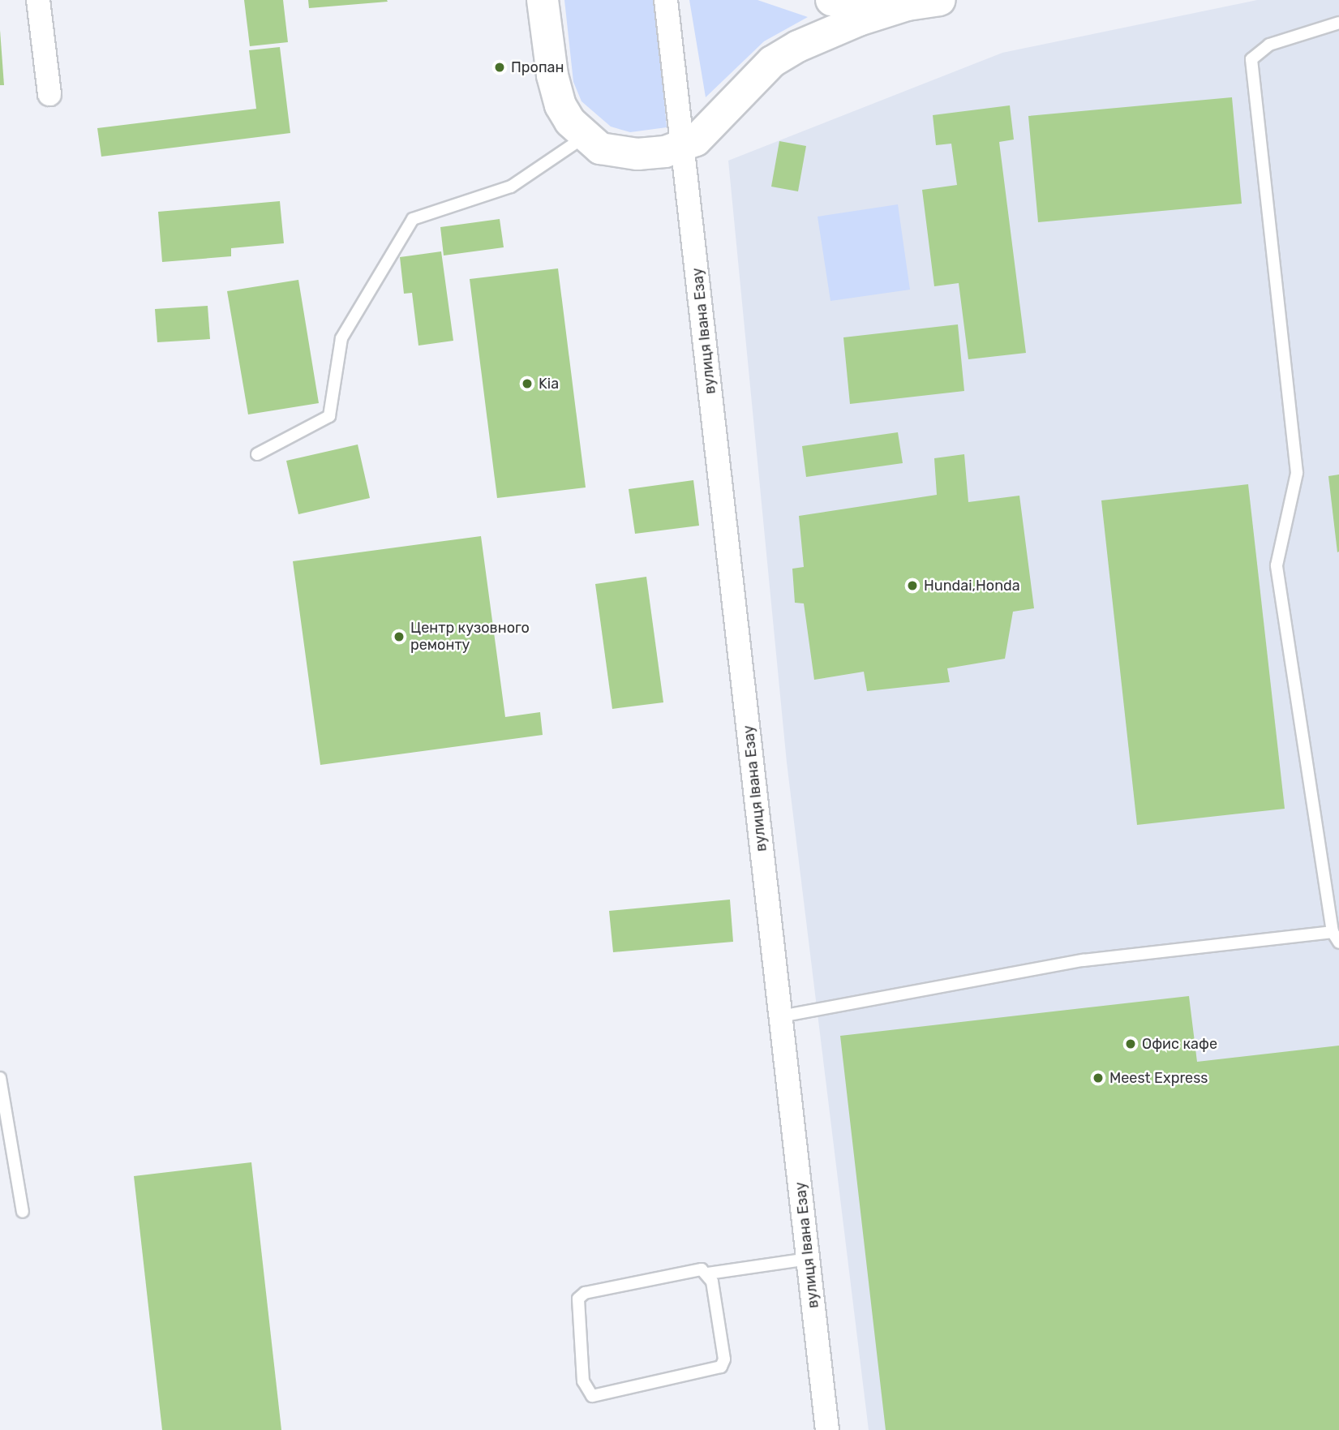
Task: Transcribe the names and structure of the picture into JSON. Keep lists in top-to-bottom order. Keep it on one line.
{"streets":{"street":["вулиця Івана Езау"]},"places":["Пропан","Kia","Hundai,Honda","Центр кузовного ремонту","Офис кафе","Meest Express"]}
